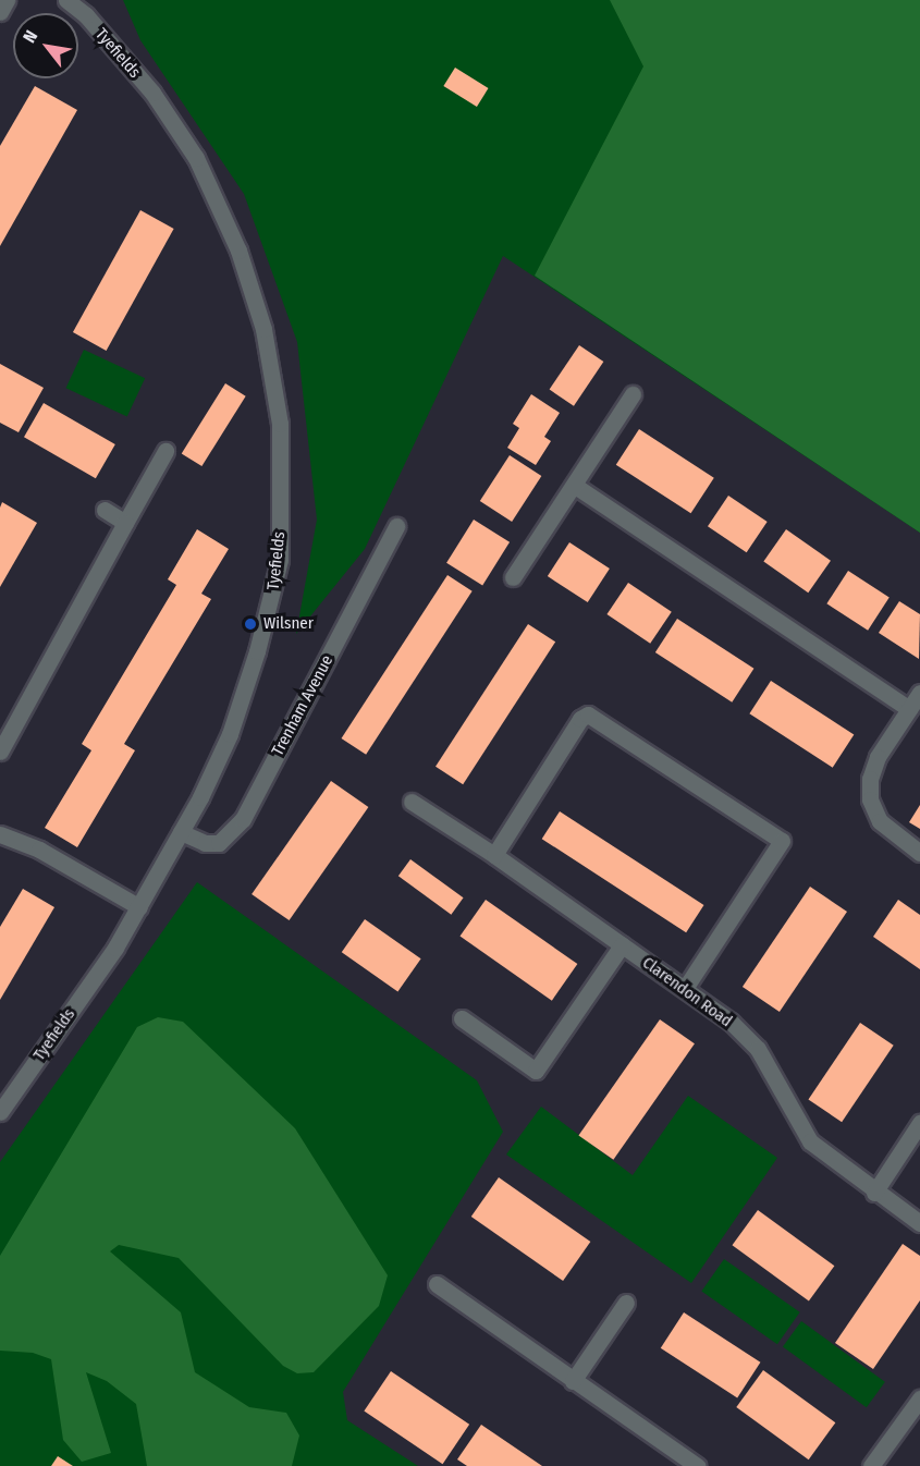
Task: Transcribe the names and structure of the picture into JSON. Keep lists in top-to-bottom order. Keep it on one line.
{"streets":{"street":["Tyefields","Trenham Avenue","Clarendon Road"]},"crossings":[["Tyefields","Trenham Avenue"]],"places":["Wilsner"],"north":"top left"}
